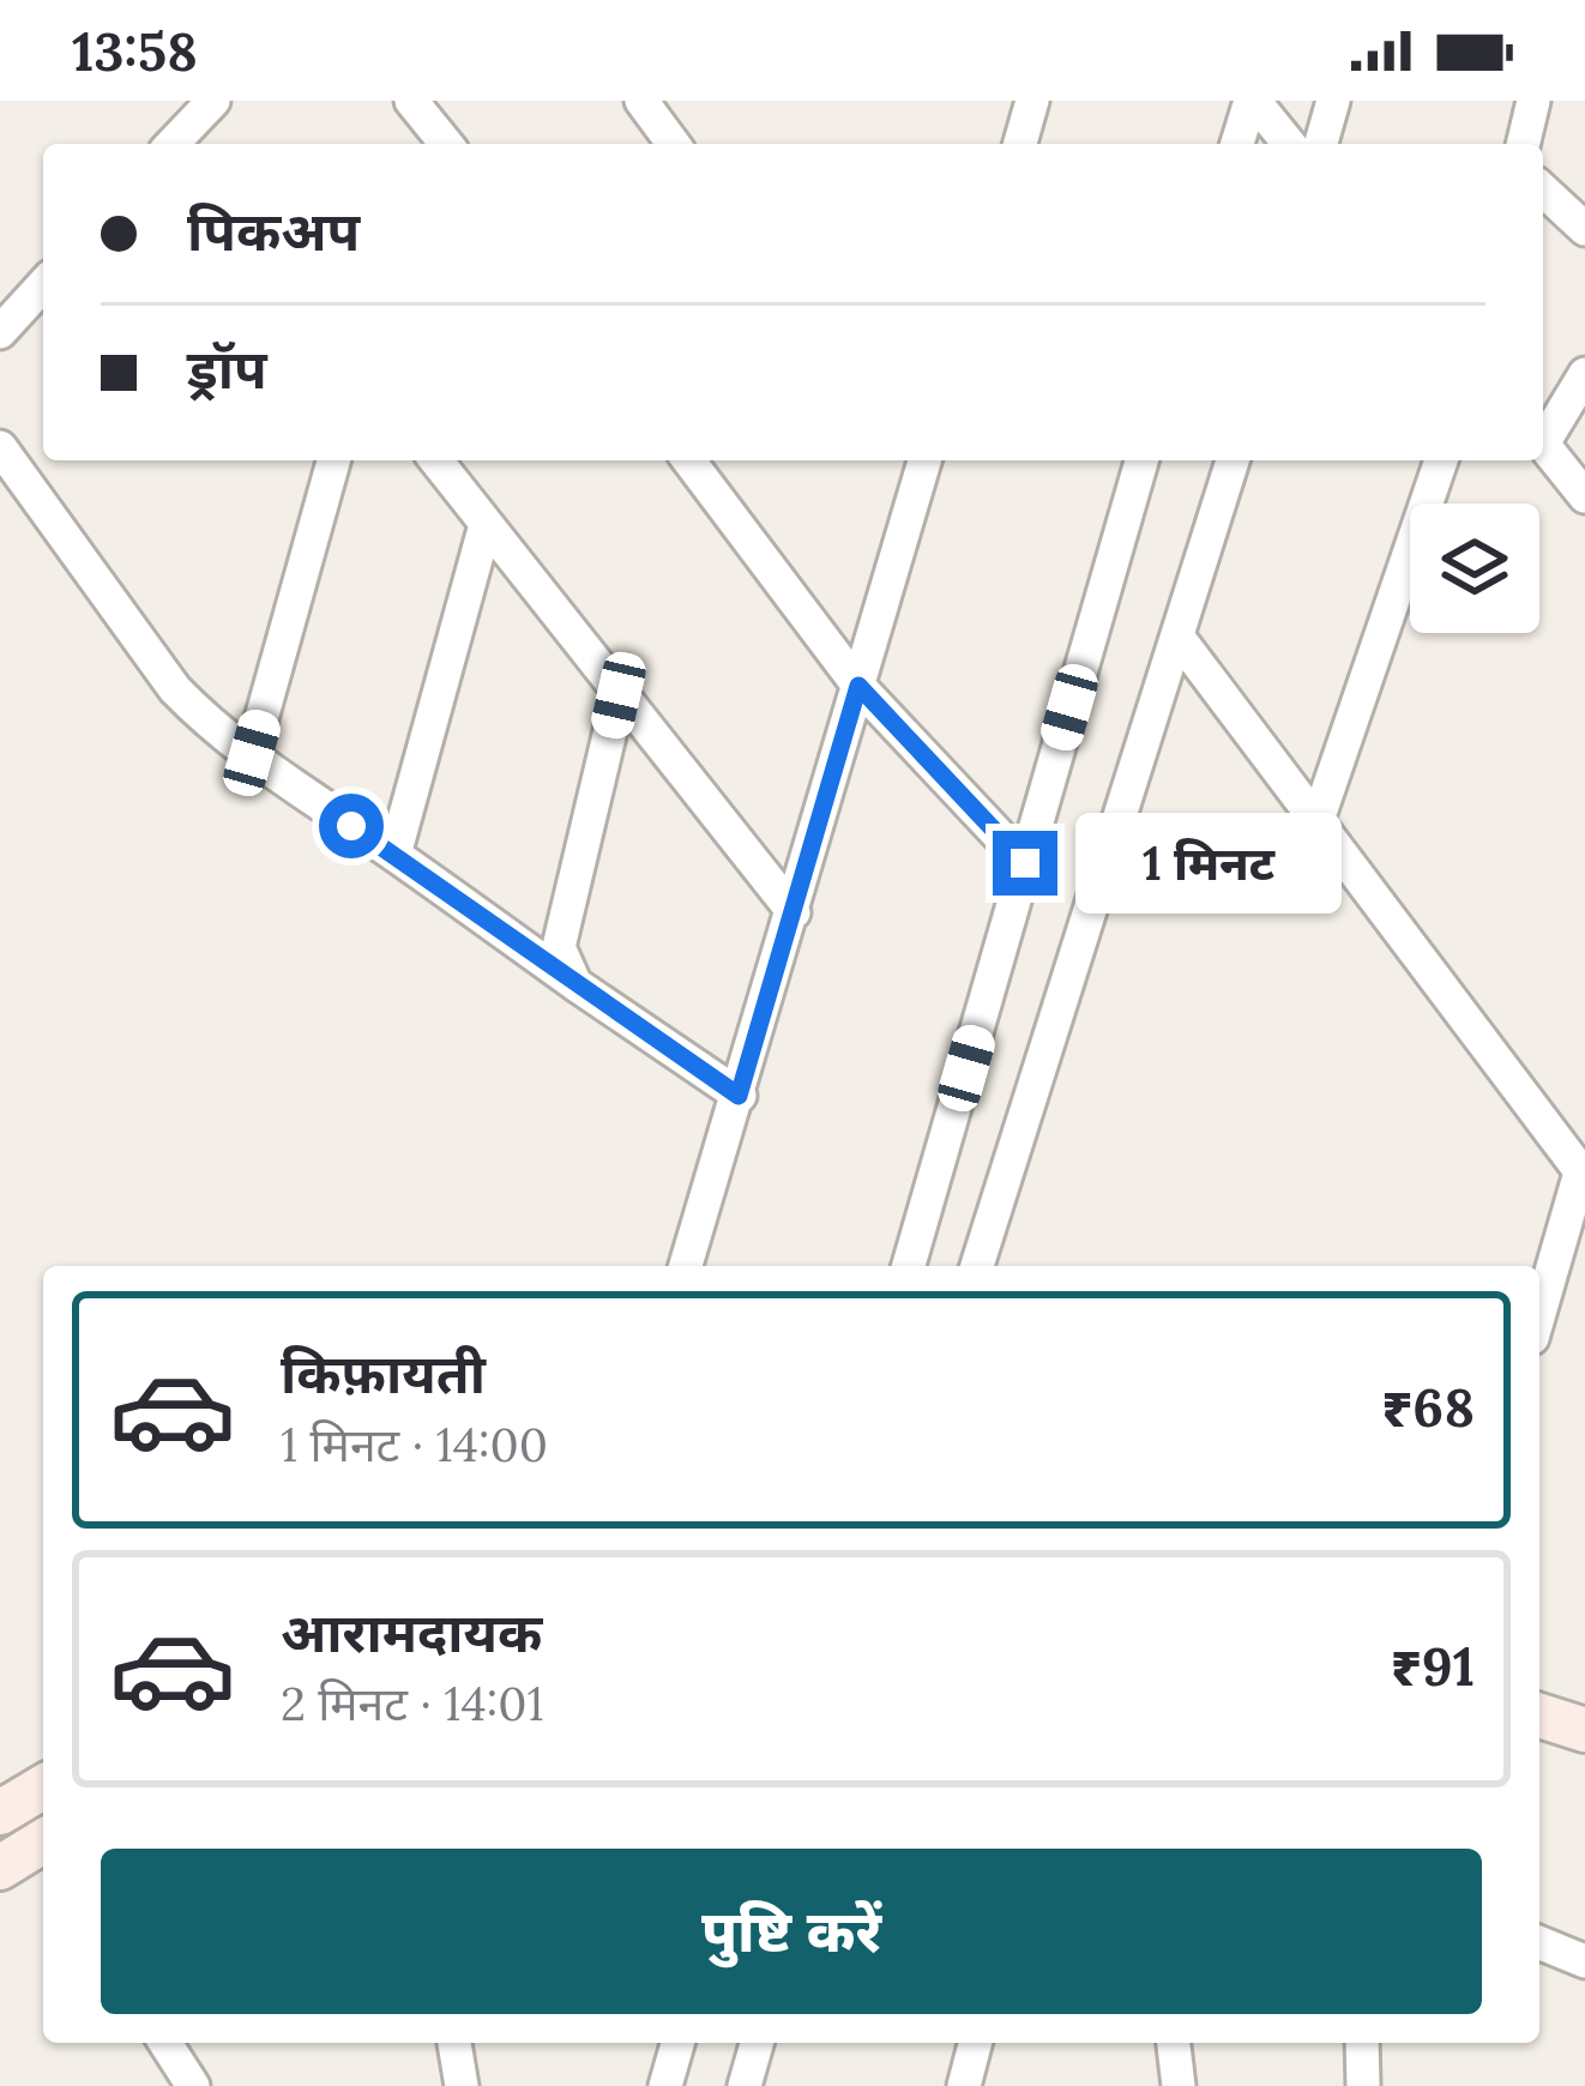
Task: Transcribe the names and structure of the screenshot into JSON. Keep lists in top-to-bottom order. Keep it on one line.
{"page":{"status":"13:58","banner":["पिकअप","ड्रॉप"],"bubble":"1 मिनट","list":[{"name":"किफ़ायती","note":"1 मिनट · 14:00","value":"₹68"},{"name":"आरामदायक","note":"2 मिनट · 14:01","value":"₹91"}],"buttons":"पुष्टि करें"}}
